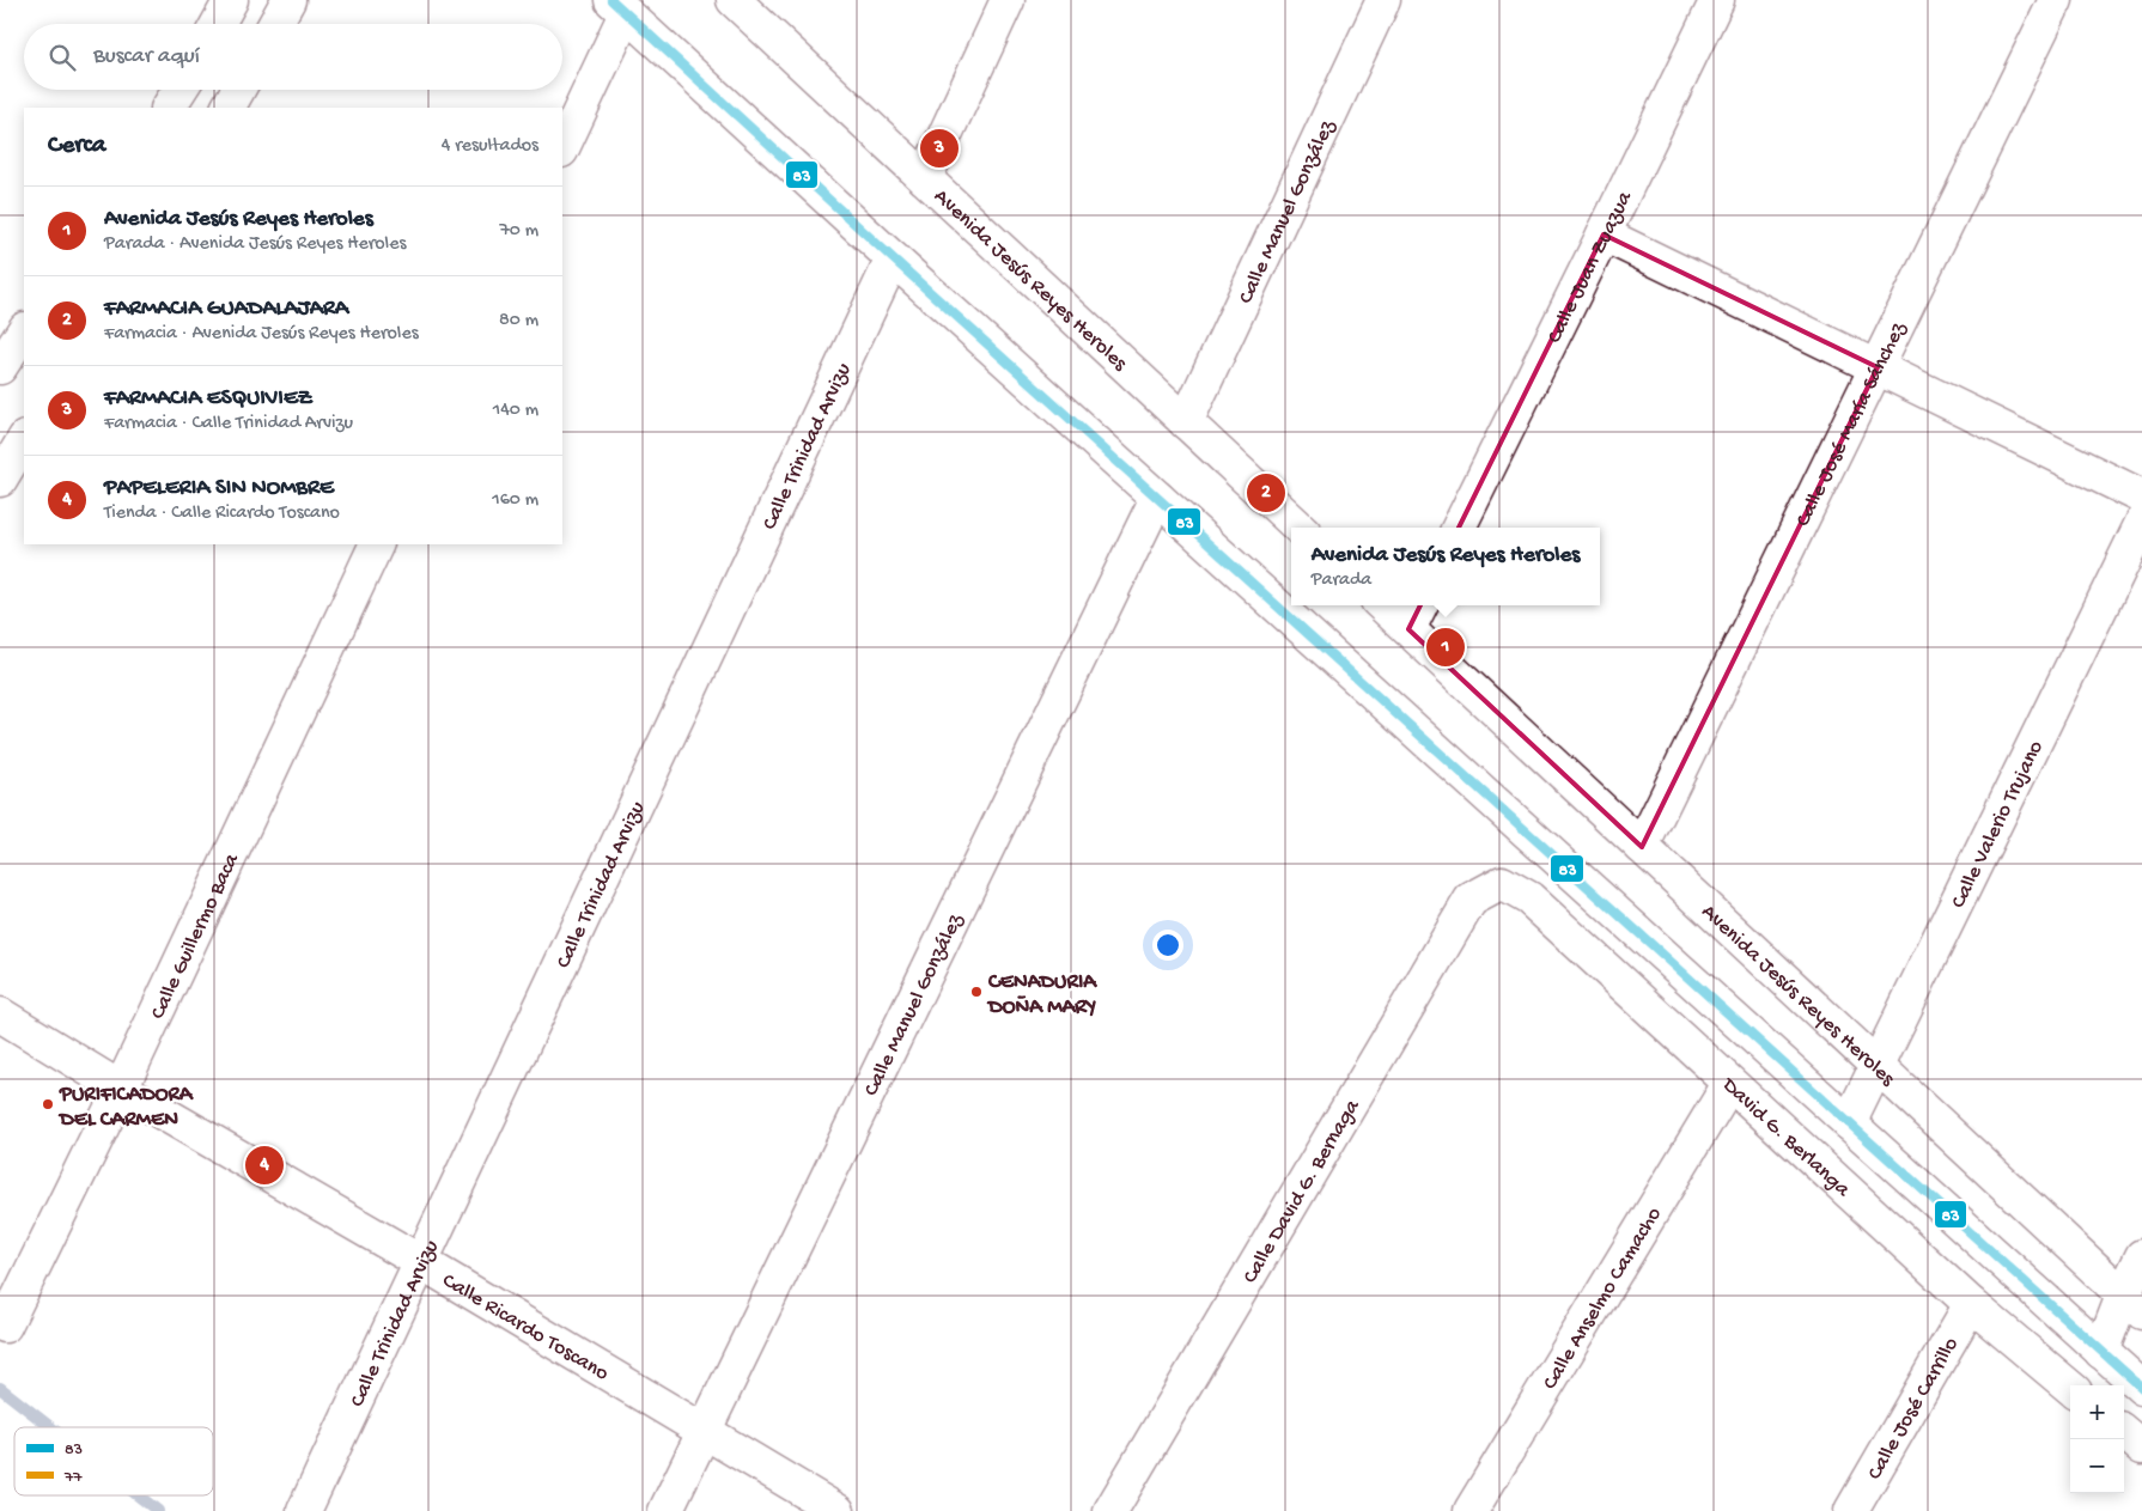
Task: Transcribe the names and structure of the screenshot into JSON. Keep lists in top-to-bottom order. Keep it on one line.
{"streets":{"street":["Calle Manuel González","Calle Juan Zuazua","Avenida Jesús Reyes Heroles","Calle José María Sánchez","Calle Trinidad Arvizu","Calle Valerio Trujano","Calle Guillermo Baca","David G. Berlanga","Calle David G. Bernaga","Calle Anselmo Camacho","Calle Ricardo Toscano","Calle José Carrillo"]},"crossings":[["Calle Manuel González","Avenida Jesús Reyes Heroles"],["Calle Manuel González","Calle Ricardo Toscano"],["Avenida Jesús Reyes Heroles","Calle José María Sánchez"],["Avenida Jesús Reyes Heroles","Calle Valerio Trujano"],["Calle Trinidad Arvizu","Calle Ricardo Toscano"],["Calle Guillermo Baca","Calle Ricardo Toscano"],["David G. Berlanga","Calle David G. Bernaga"],["David G. Berlanga","Calle Anselmo Camacho"],["David G. Berlanga","Calle José Carrillo"]],"places":["CENADURIA DOÑA MARY","PURIFICADORA DEL CARMEN"],"lines":["transit line 83"],"legend":["83","77"],"page":{"search":"Buscar aquí","heading":["Cerca","4 resultados"],"pins":["3","2","1","4"],"list":[{"mark":"1","name":"Avenida Jesús Reyes Heroles","note":"Parada · Avenida Jesús Reyes Heroles","value":"70 m"},{"mark":"2","name":"FARMACIA GUADALAJARA","note":"Farmacia · Avenida Jesús Reyes Heroles","value":"80 m"},{"mark":"3","name":"FARMACIA ESQUIVIEZ","note":"Farmacia · Calle Trinidad Arvizu","value":"140 m"},{"mark":"4","name":"PAPELERIA SIN NOMBRE","note":"Tienda · Calle Ricardo Toscano","value":"160 m"}],"popup":["Avenida Jesús Reyes Heroles","Parada"],"map_buttons":["+","−"]}}
